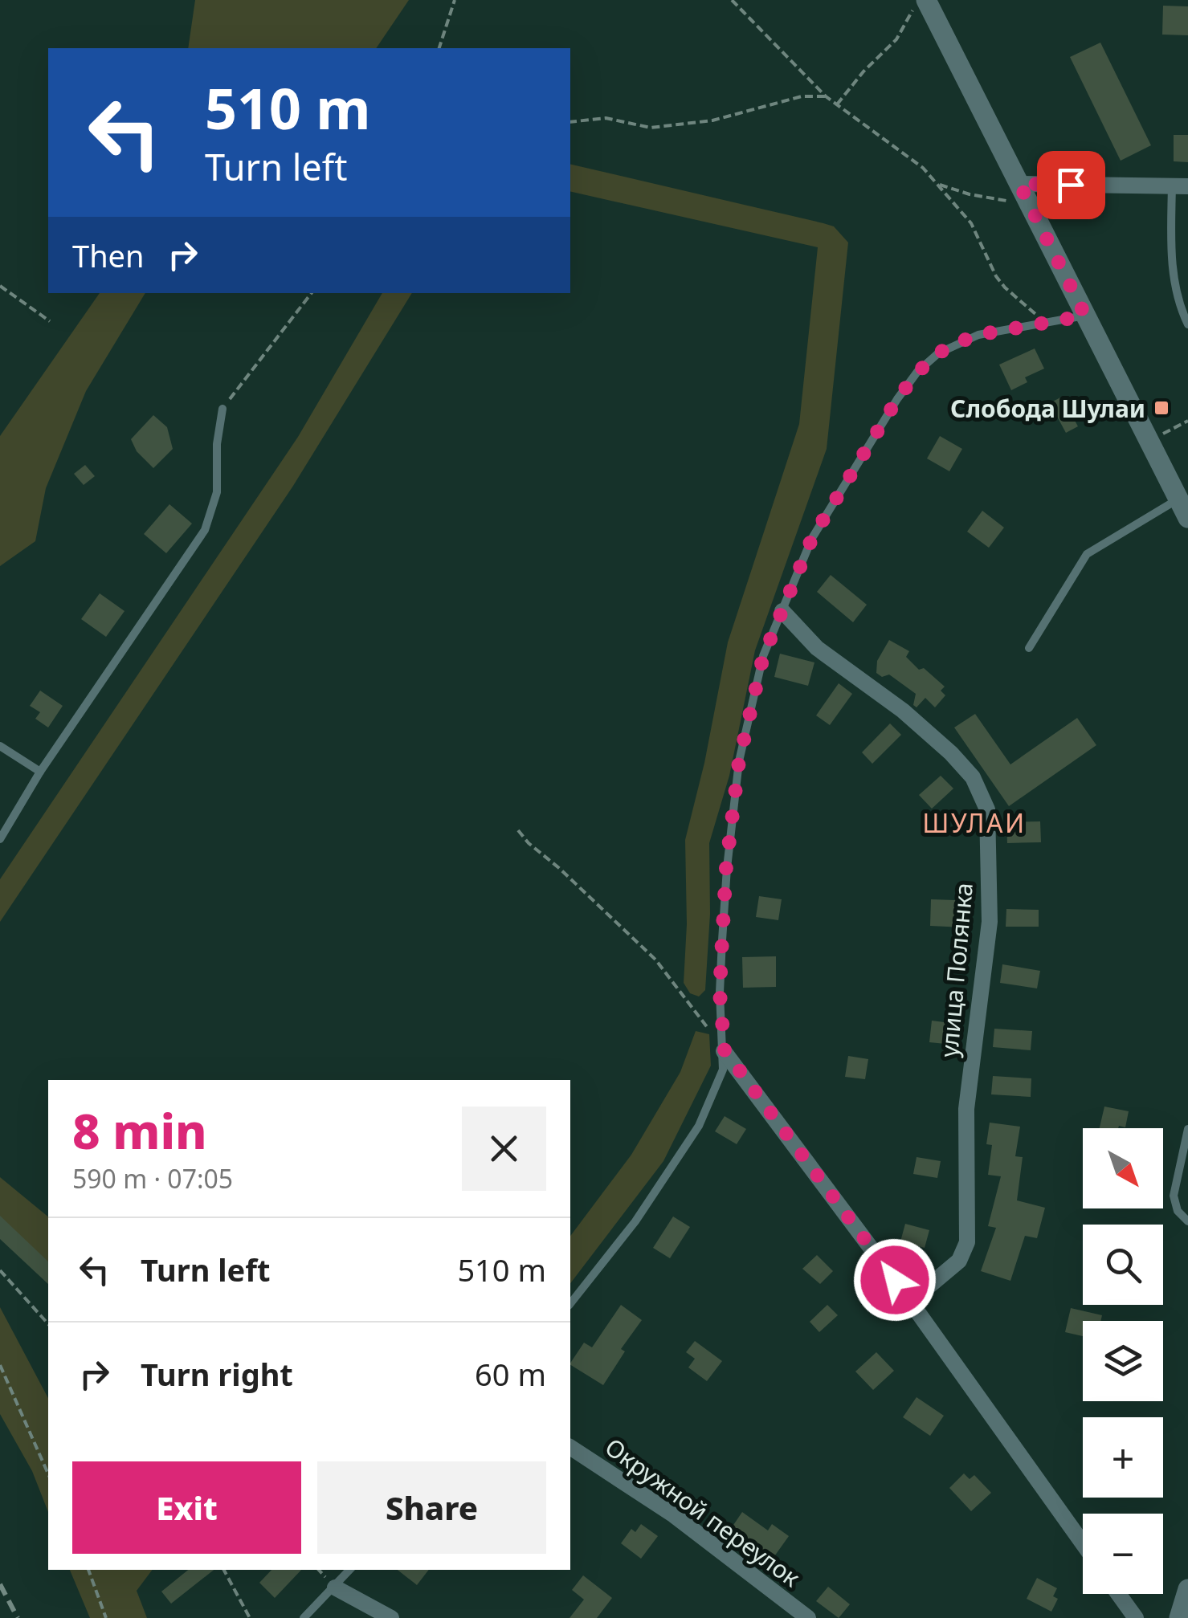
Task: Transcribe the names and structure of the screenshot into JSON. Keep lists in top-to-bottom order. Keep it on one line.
{"streets":{"street":["улица Полянка","Окружной переулок"]},"districts":["ШУЛАИ"],"places":{"transit":["Слобода Шулаи"]},"north":"bottom right","page":{"turn":["510 m","Turn left"],"then":"Then","heading":["8 min","590 m · 07:05"],"map_buttons":["+","−"],"list":[{"name":"Turn left","value":"510 m"},{"name":"Turn right","value":"60 m"}],"buttons":["Exit","Share"]}}
